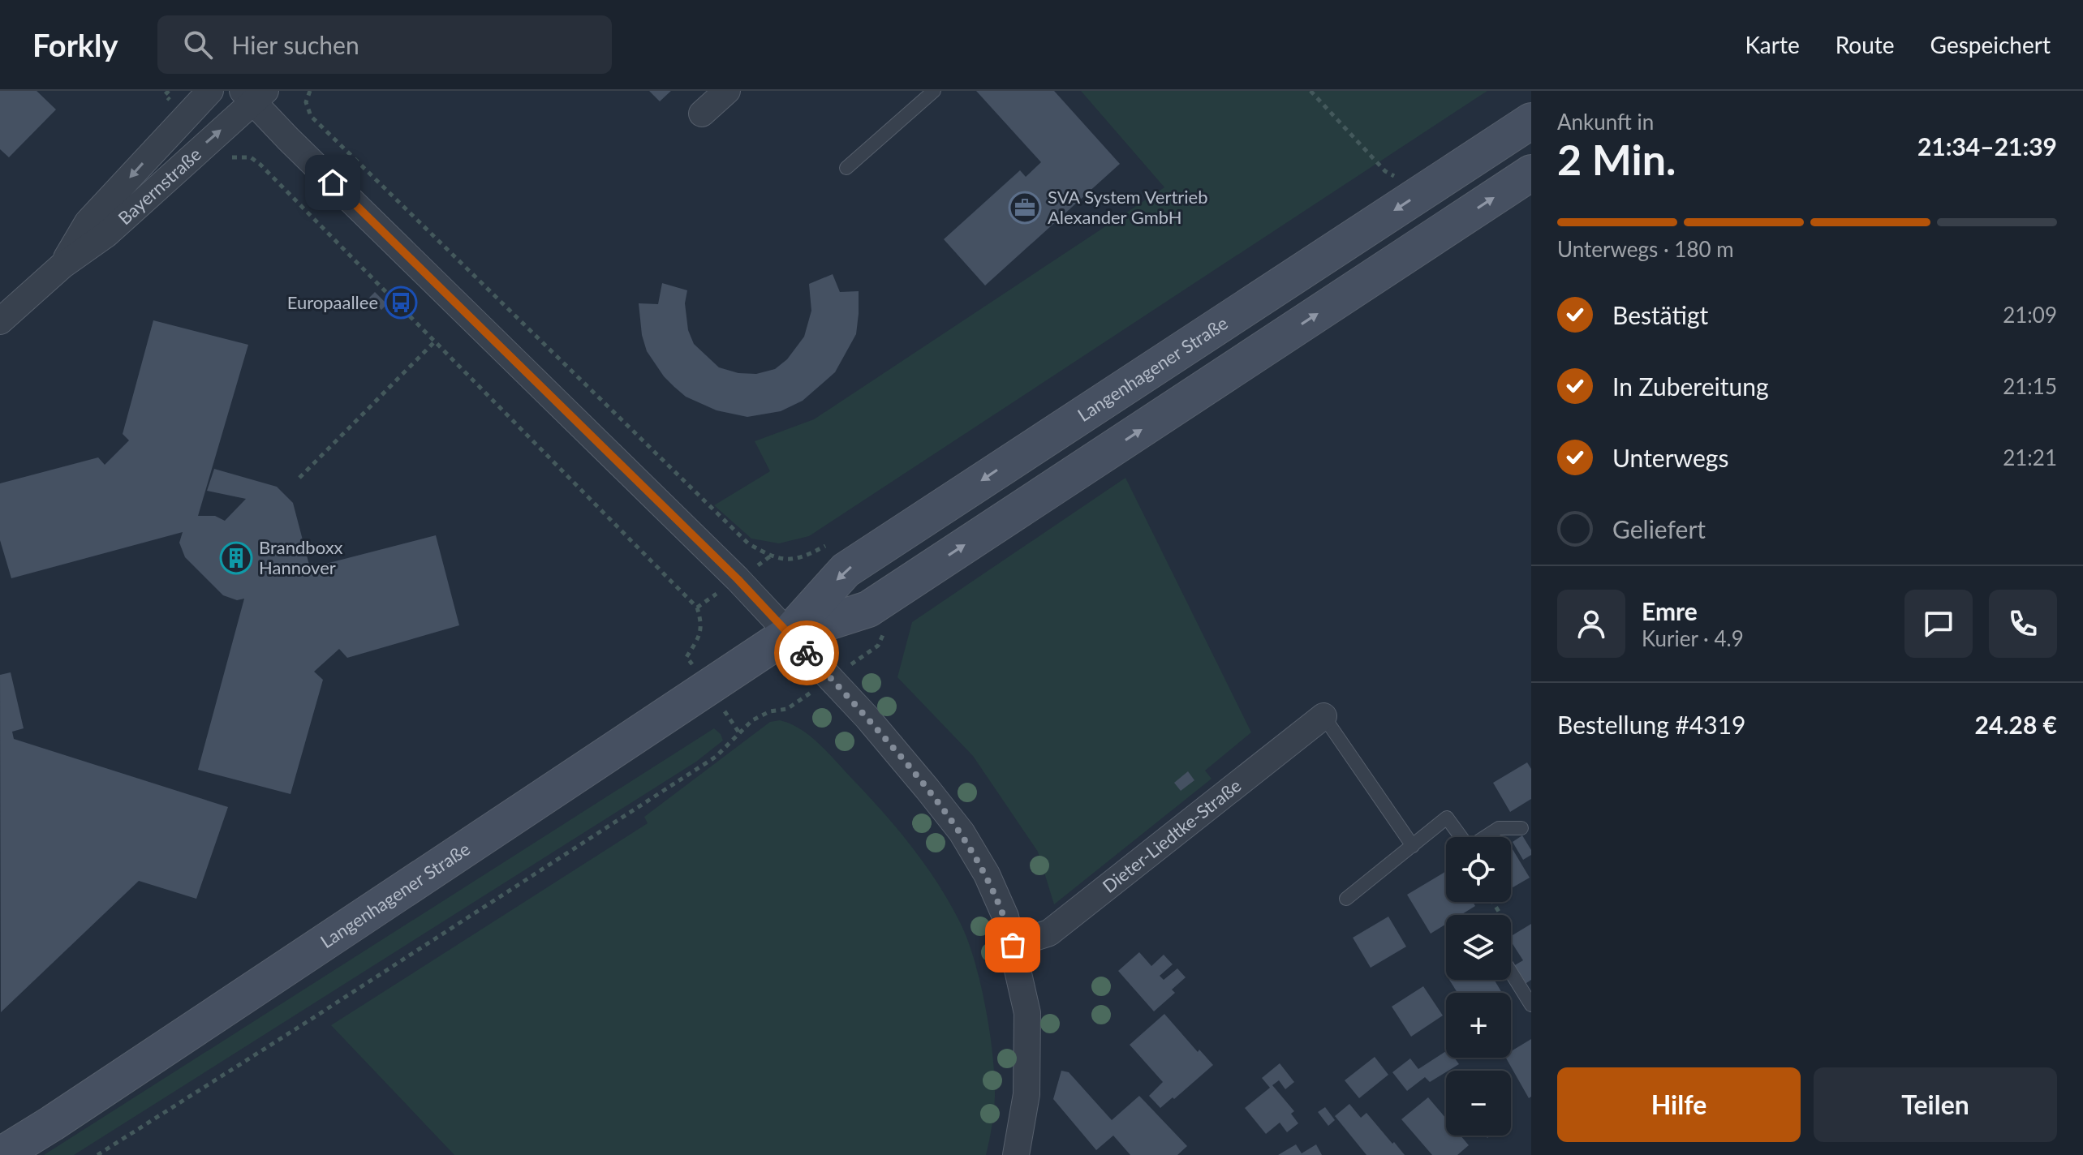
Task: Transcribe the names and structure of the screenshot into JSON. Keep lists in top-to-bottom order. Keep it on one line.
{"streets":{"main road":["Langenhagener Straße"],"street":["Bayernstraße","Dieter-Liedtke-Straße"]},"places":{"office":["SVA System Vertrieb Alexander GmbH"],"bus stop":["Europaallee"],"building":["Brandboxx Hannover"]},"page":{"header":"Forkly","search":"Hier suchen","nav":["Karte","Route","Gespeichert"],"heading":["2 Min.","Ankunft in","21:34–21:39"],"panel":["Emre","Kurier · 4.9","Bestellung #4319","24.28 €"],"bar":"Unterwegs · 180 m","list":[["Bestätigt","21:09"],["In Zubereitung","21:15"],["Unterwegs","21:21"],"Geliefert"],"map_buttons":["+","−"],"buttons":["Hilfe","Teilen"]}}
